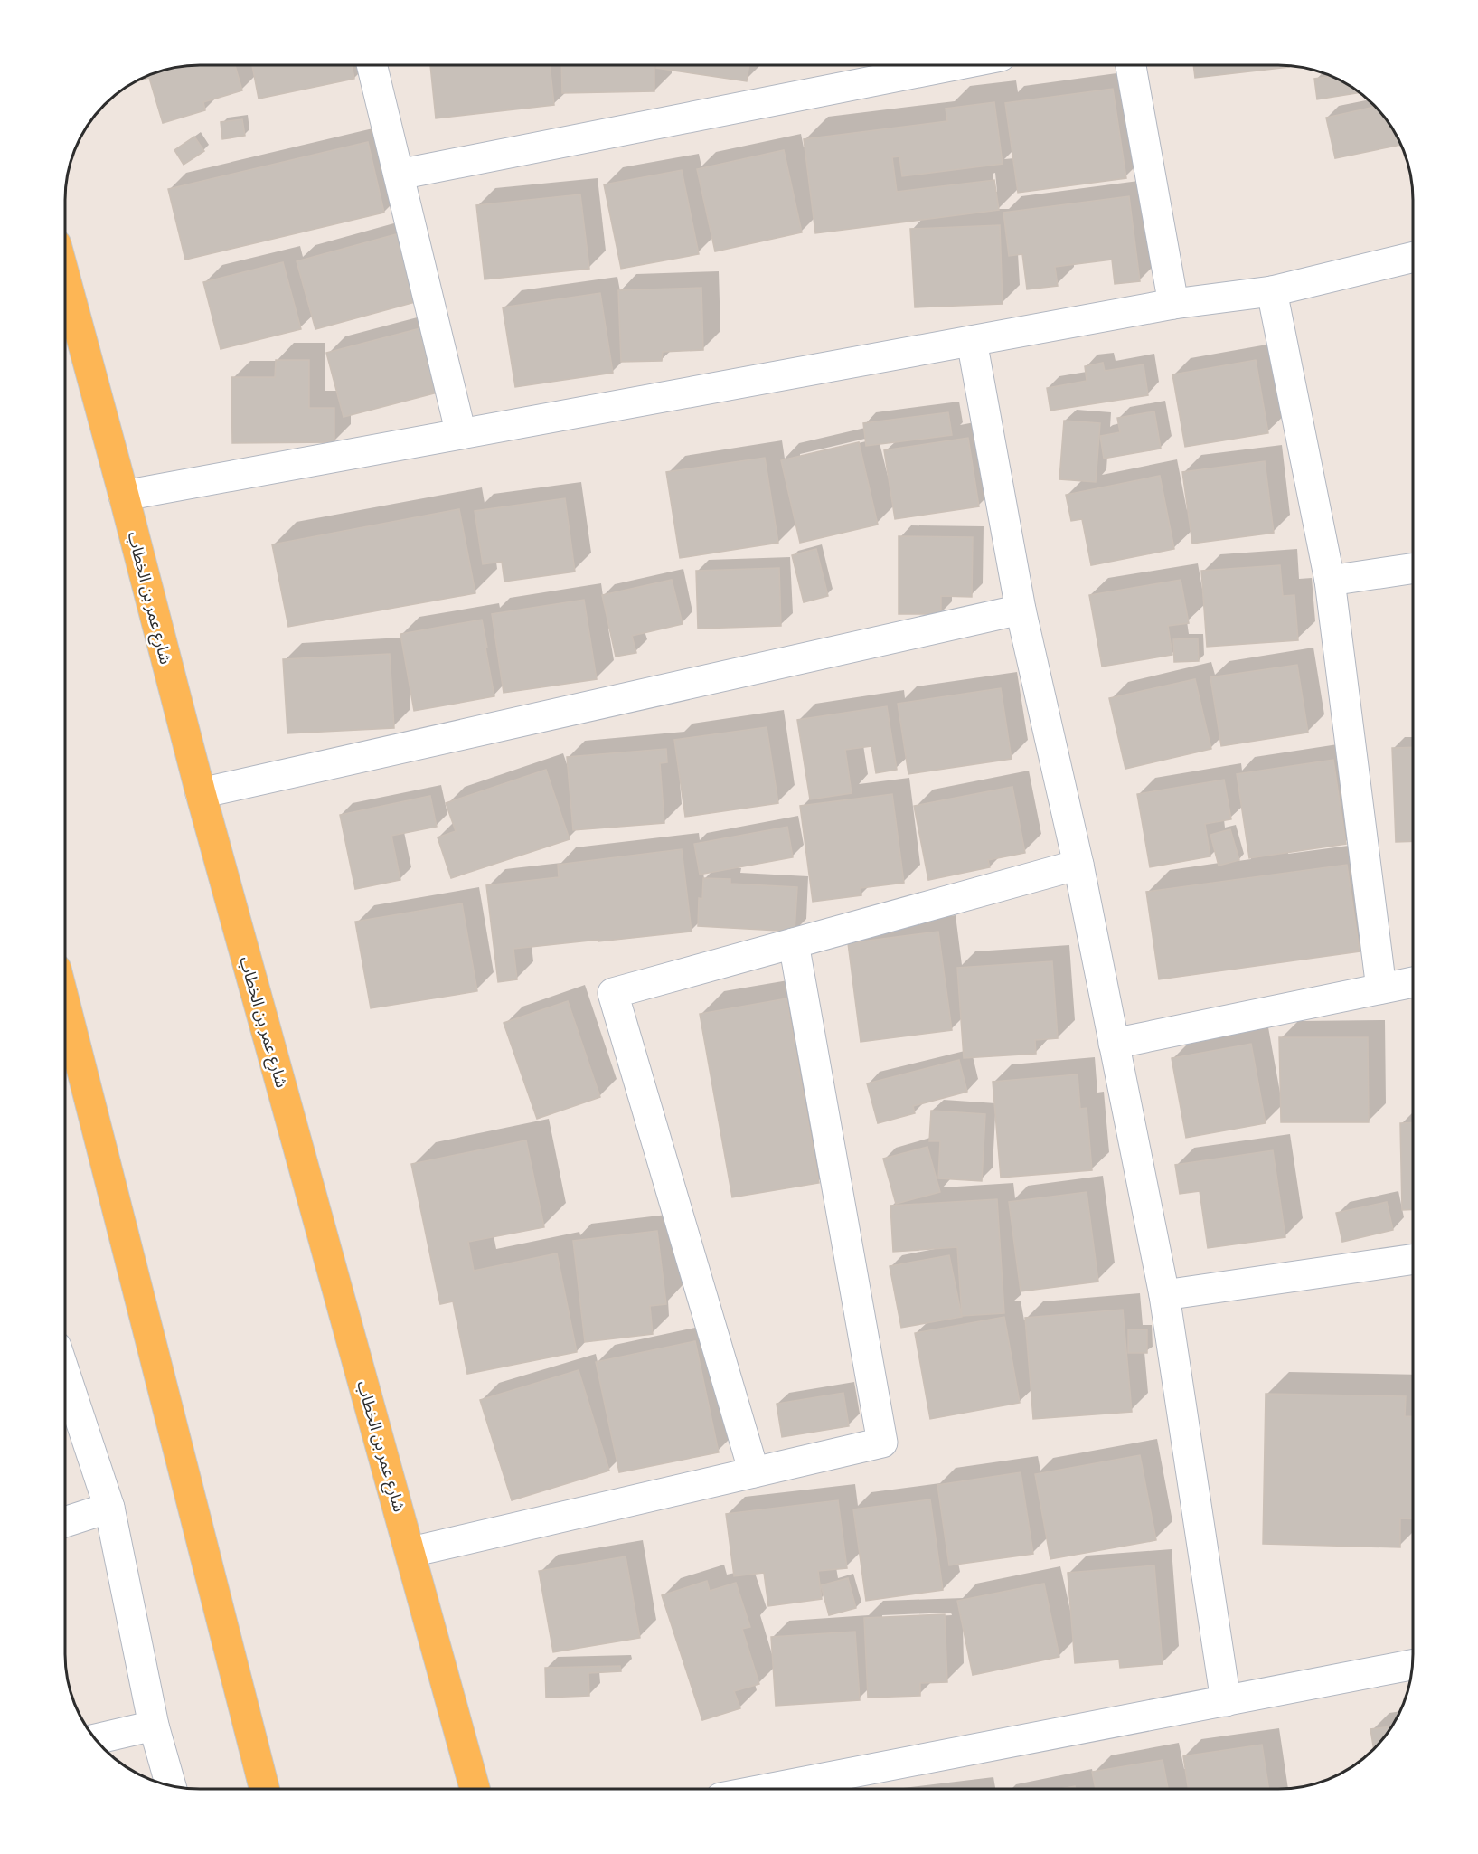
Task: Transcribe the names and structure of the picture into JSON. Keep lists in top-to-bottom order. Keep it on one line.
{"streets":{"main road":["شارع عمر بن الخطاب"]}}
